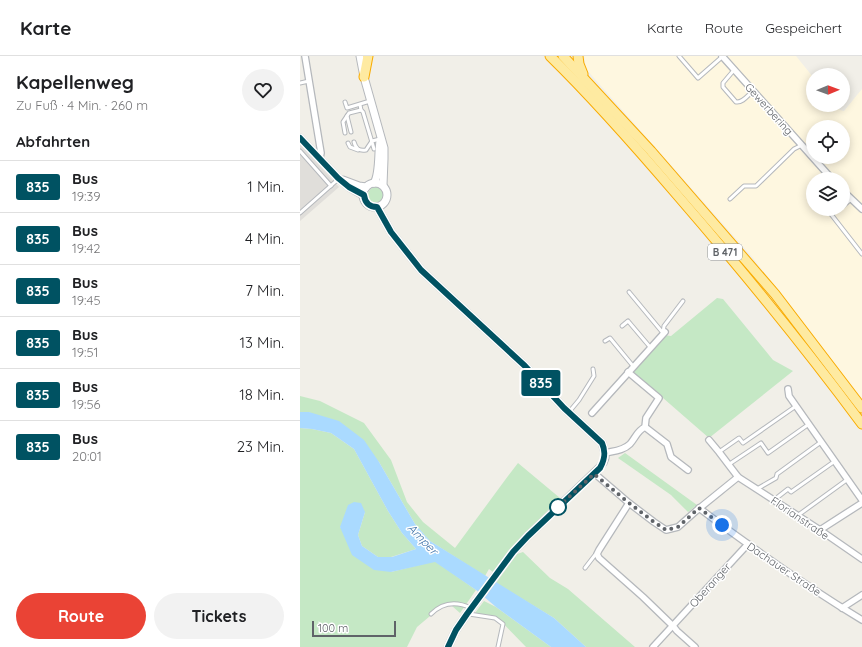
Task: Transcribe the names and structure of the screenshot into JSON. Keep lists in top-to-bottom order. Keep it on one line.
{"streets":{"highway":["B 471"],"street":["Gewerbering","Florianstraße","Dachauer Straße","Oberanger"]},"crossings":[["Dachauer Straße","Oberanger"]],"water":["Amper"],"lines":["bus line 835"],"scale_bar":"100 m","north":"right","page":{"header":"Karte","nav":["Karte","Route","Gespeichert"],"heading":[["Kapellenweg","Zu Fuß · 4 Min. · 260 m"],"Abfahrten"],"on_map":"835","list":[{"mark":"835","name":"Bus","note":"19:39","value":"1 Min."},{"mark":"835","name":"Bus","note":"19:42","value":"4 Min."},{"mark":"835","name":"Bus","note":"19:45","value":"7 Min."},{"mark":"835","name":"Bus","note":"19:51","value":"13 Min."},{"mark":"835","name":"Bus","note":"19:56","value":"18 Min."},{"mark":"835","name":"Bus","note":"20:01","value":"23 Min."}],"buttons":["Route","Tickets"],"scale":"100 m"}}
